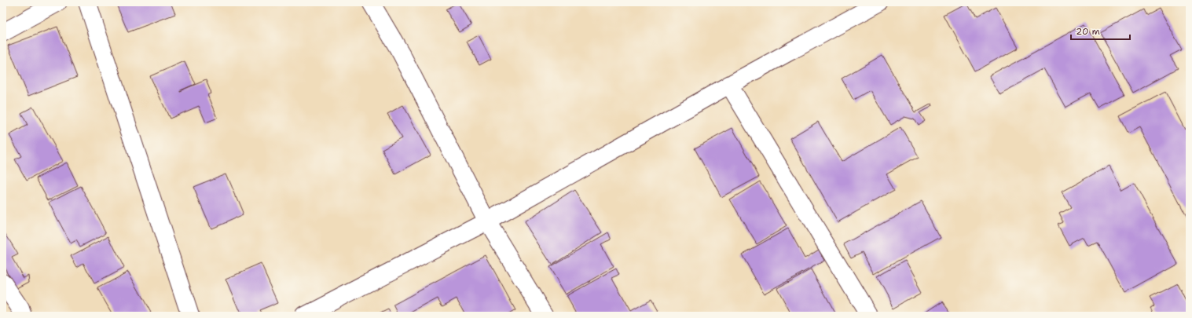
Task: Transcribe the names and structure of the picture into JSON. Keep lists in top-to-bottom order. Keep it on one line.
{"scale_bar":"20 m"}
